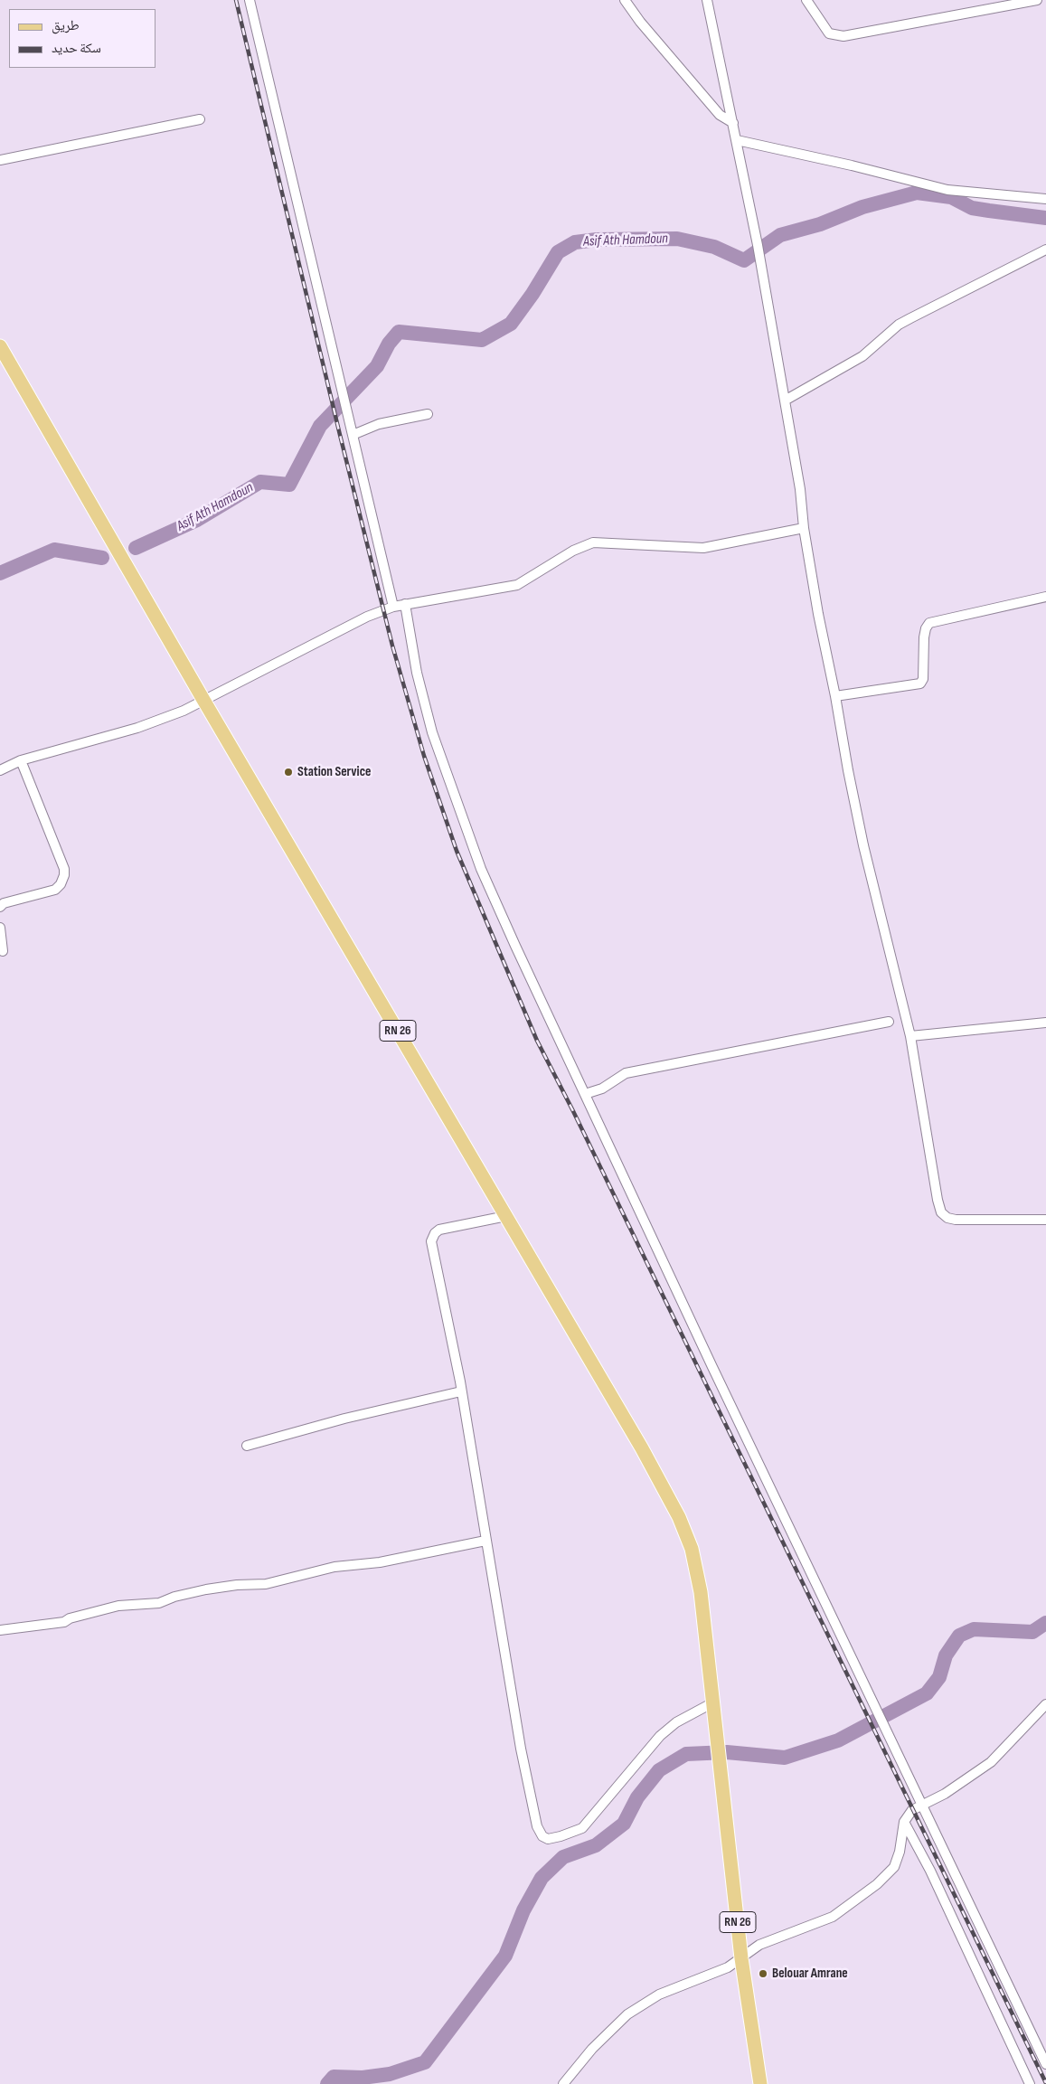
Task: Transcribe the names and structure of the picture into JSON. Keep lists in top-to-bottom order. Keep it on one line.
{"streets":{"main road":["RN 26"]},"water":["Asif Ath Hamdoun"],"places":["Station Service","Belouar Amrane"],"legend":["طريق","سكة حديد"]}
